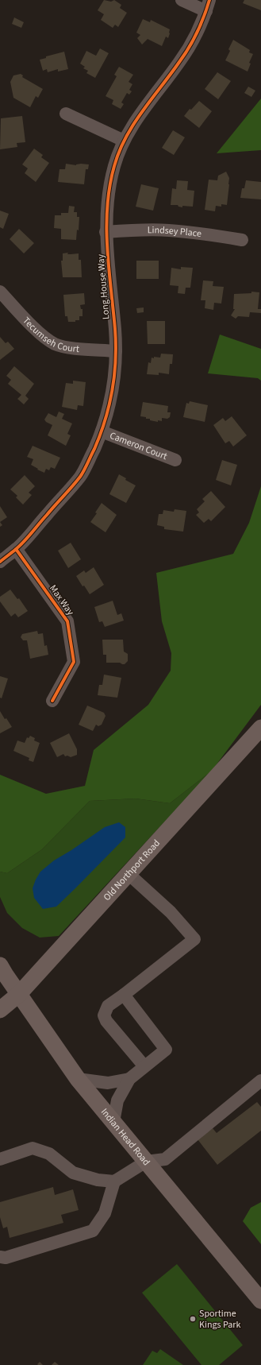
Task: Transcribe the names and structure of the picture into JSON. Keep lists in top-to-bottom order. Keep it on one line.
{"streets":{"main road":["Old Northport Road","Indian Head Road"],"street":["Lindsey Place","Long House Way","Tecumseh Court","Cameron Court","Max Way"]},"crossings":[["Lindsey Place","Long House Way"],["Long House Way","Tecumseh Court"],["Long House Way","Cameron Court"],["Long House Way","Max Way"],["Old Northport Road","Indian Head Road"]],"places":["Sportime Kings Park"]}
